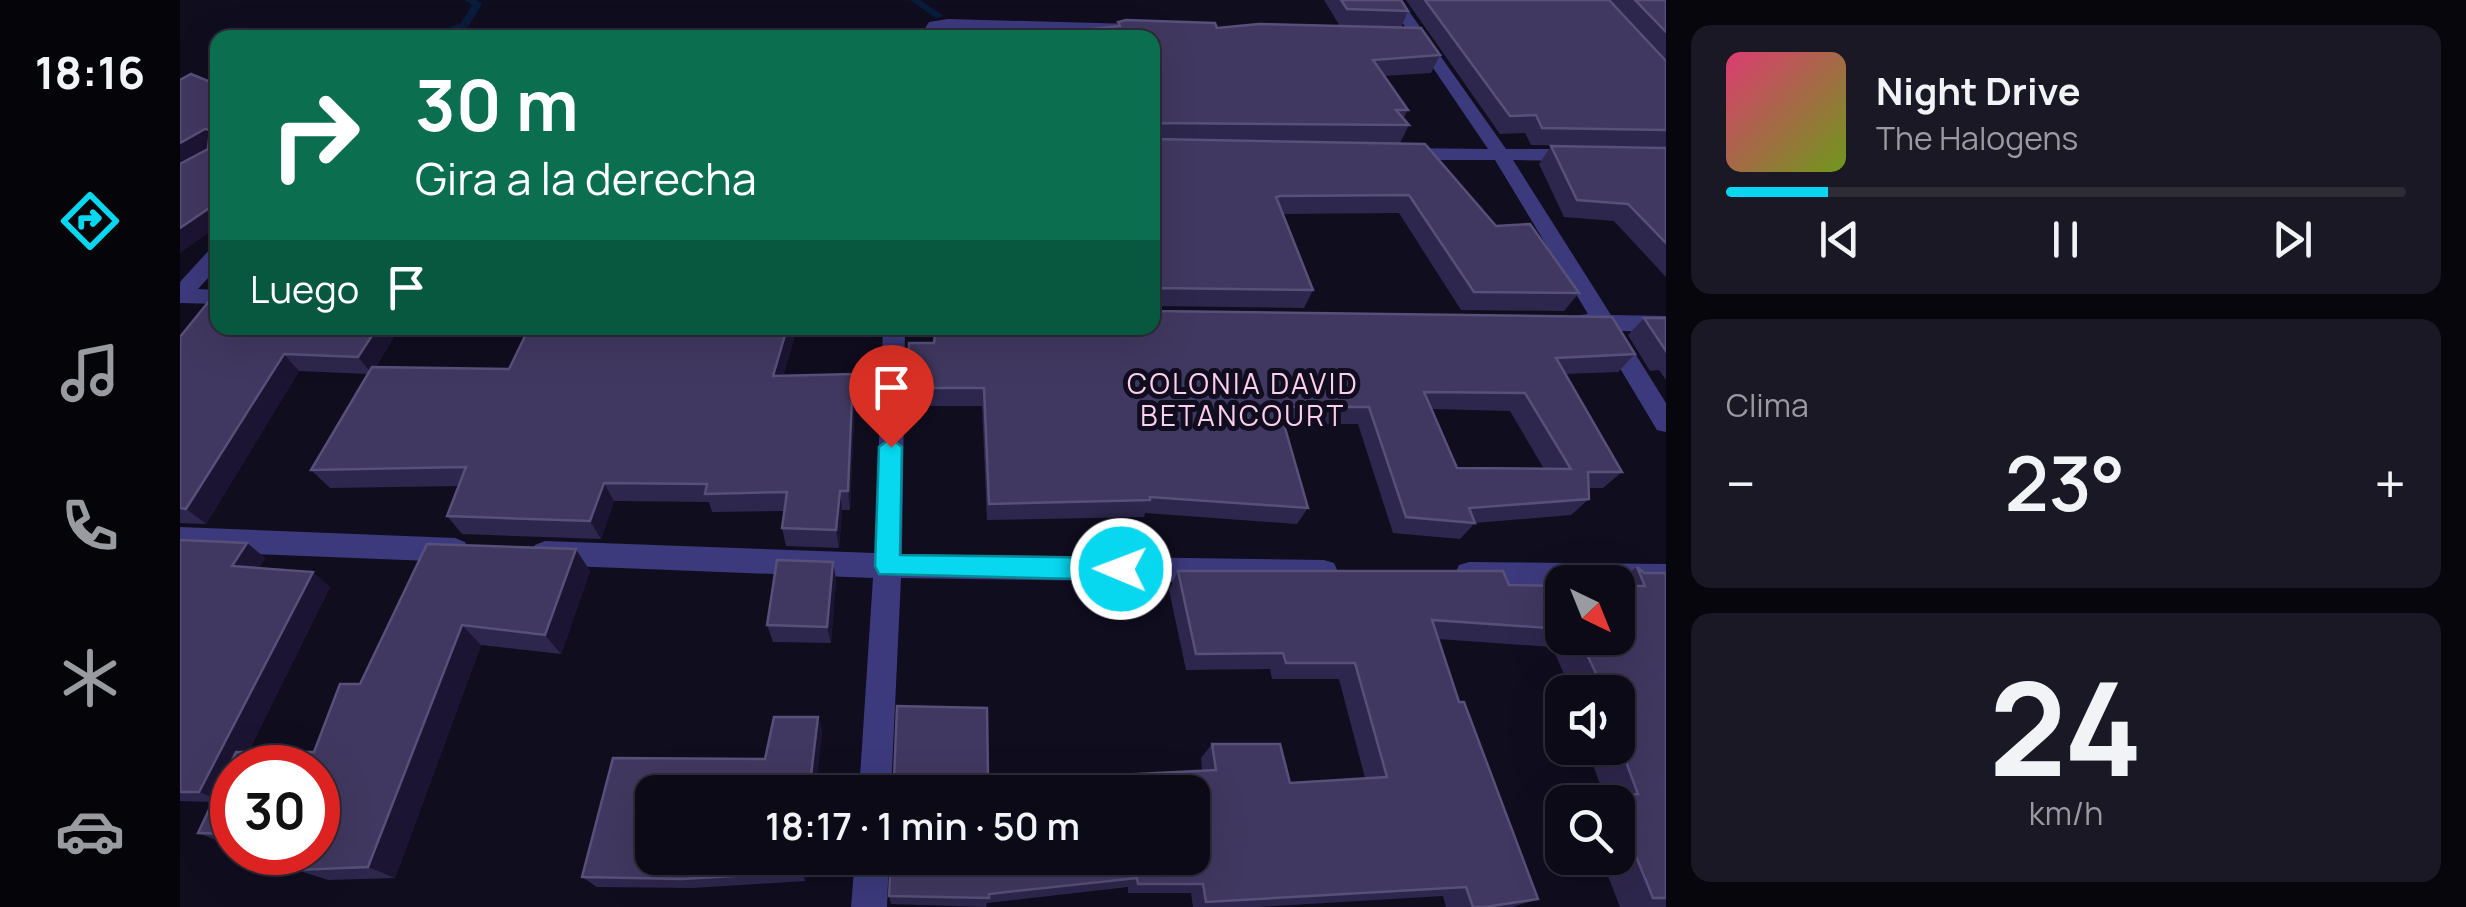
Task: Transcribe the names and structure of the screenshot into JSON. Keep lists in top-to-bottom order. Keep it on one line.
{"districts":["COLONIA DAVID BETANCOURT"],"north":"bottom right","page":{"tabs":"18:16","turn":["30 m","Gira a la derecha"],"song":["Night Drive","The Halogens"],"then":"Luego","tile":["Clima",["24","km/h"]],"heat":["−","23°","+"],"limit":"30","trip":"18:17 · 1 min · 50 m"}}
